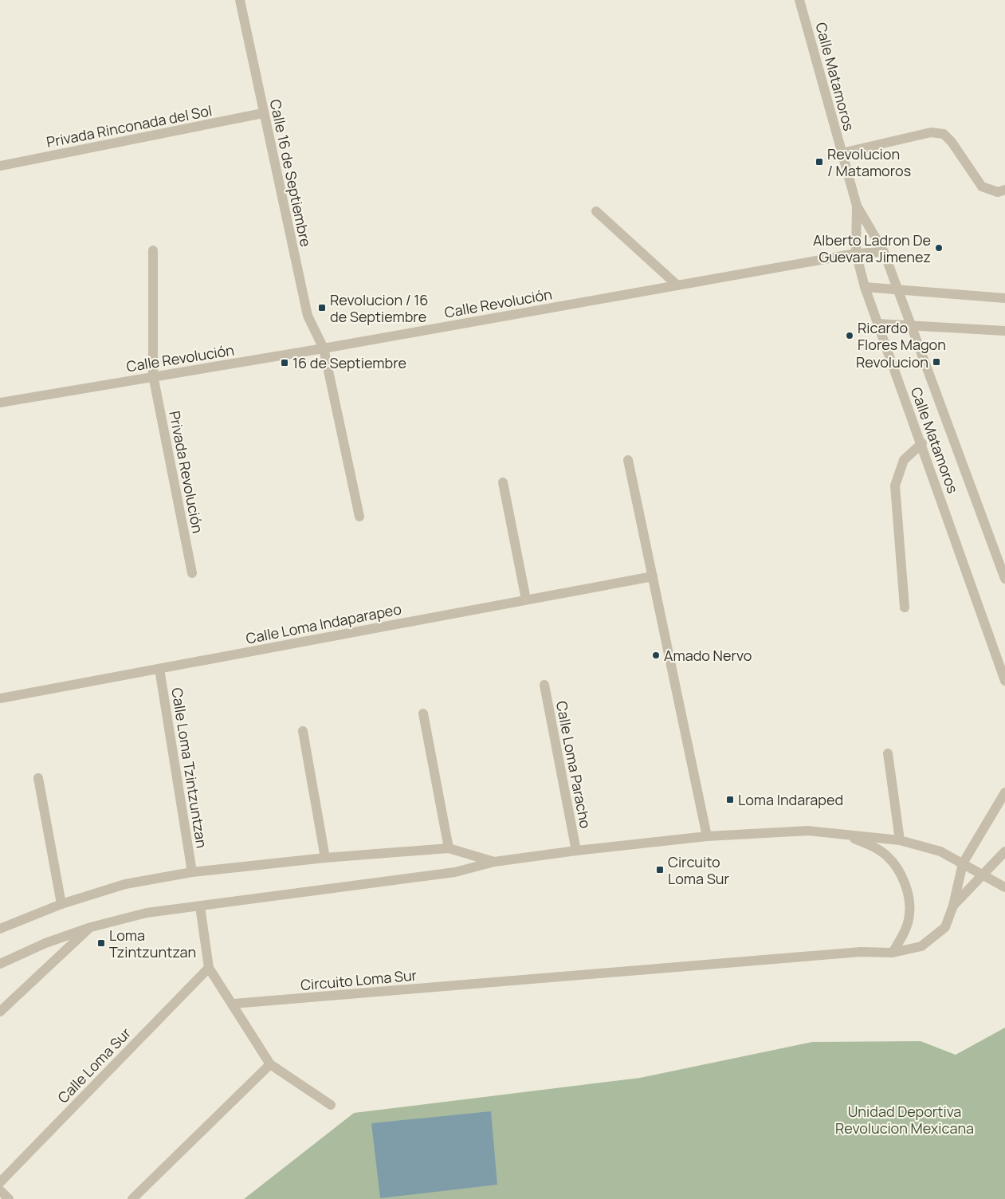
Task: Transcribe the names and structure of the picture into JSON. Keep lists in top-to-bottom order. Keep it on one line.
{"streets":{"street":["Calle Matamoros","Privada Rinconada del Sol","Calle 16 de Septiembre","Calle Revolución","Privada Revolución","Calle Loma Indaparapeo","Calle Loma Paracho","Calle Loma Tzintzuntzan","Circuito Loma Sur","Calle Loma Sur"]},"crossings":[["Calle Matamoros","Calle Revolución"],["Privada Rinconada del Sol","Calle 16 de Septiembre"],["Calle 16 de Septiembre","Calle Revolución"],["Calle Revolución","Privada Revolución"],["Calle Loma Indaparapeo","Calle Loma Tzintzuntzan"]],"parks":["Unidad Deportiva Revolucion Mexicana"],"places":{"transit":["Revolucion / Matamoros","Revolucion / 16 de Septiembre","Revolucion","16 de Septiembre","Loma Indaraped","Circuito Loma Sur","Loma Tzintzuntzan"],"other":["Alberto Ladron De Guevara Jimenez","Ricardo Flores Magon","Amado Nervo"]}}
